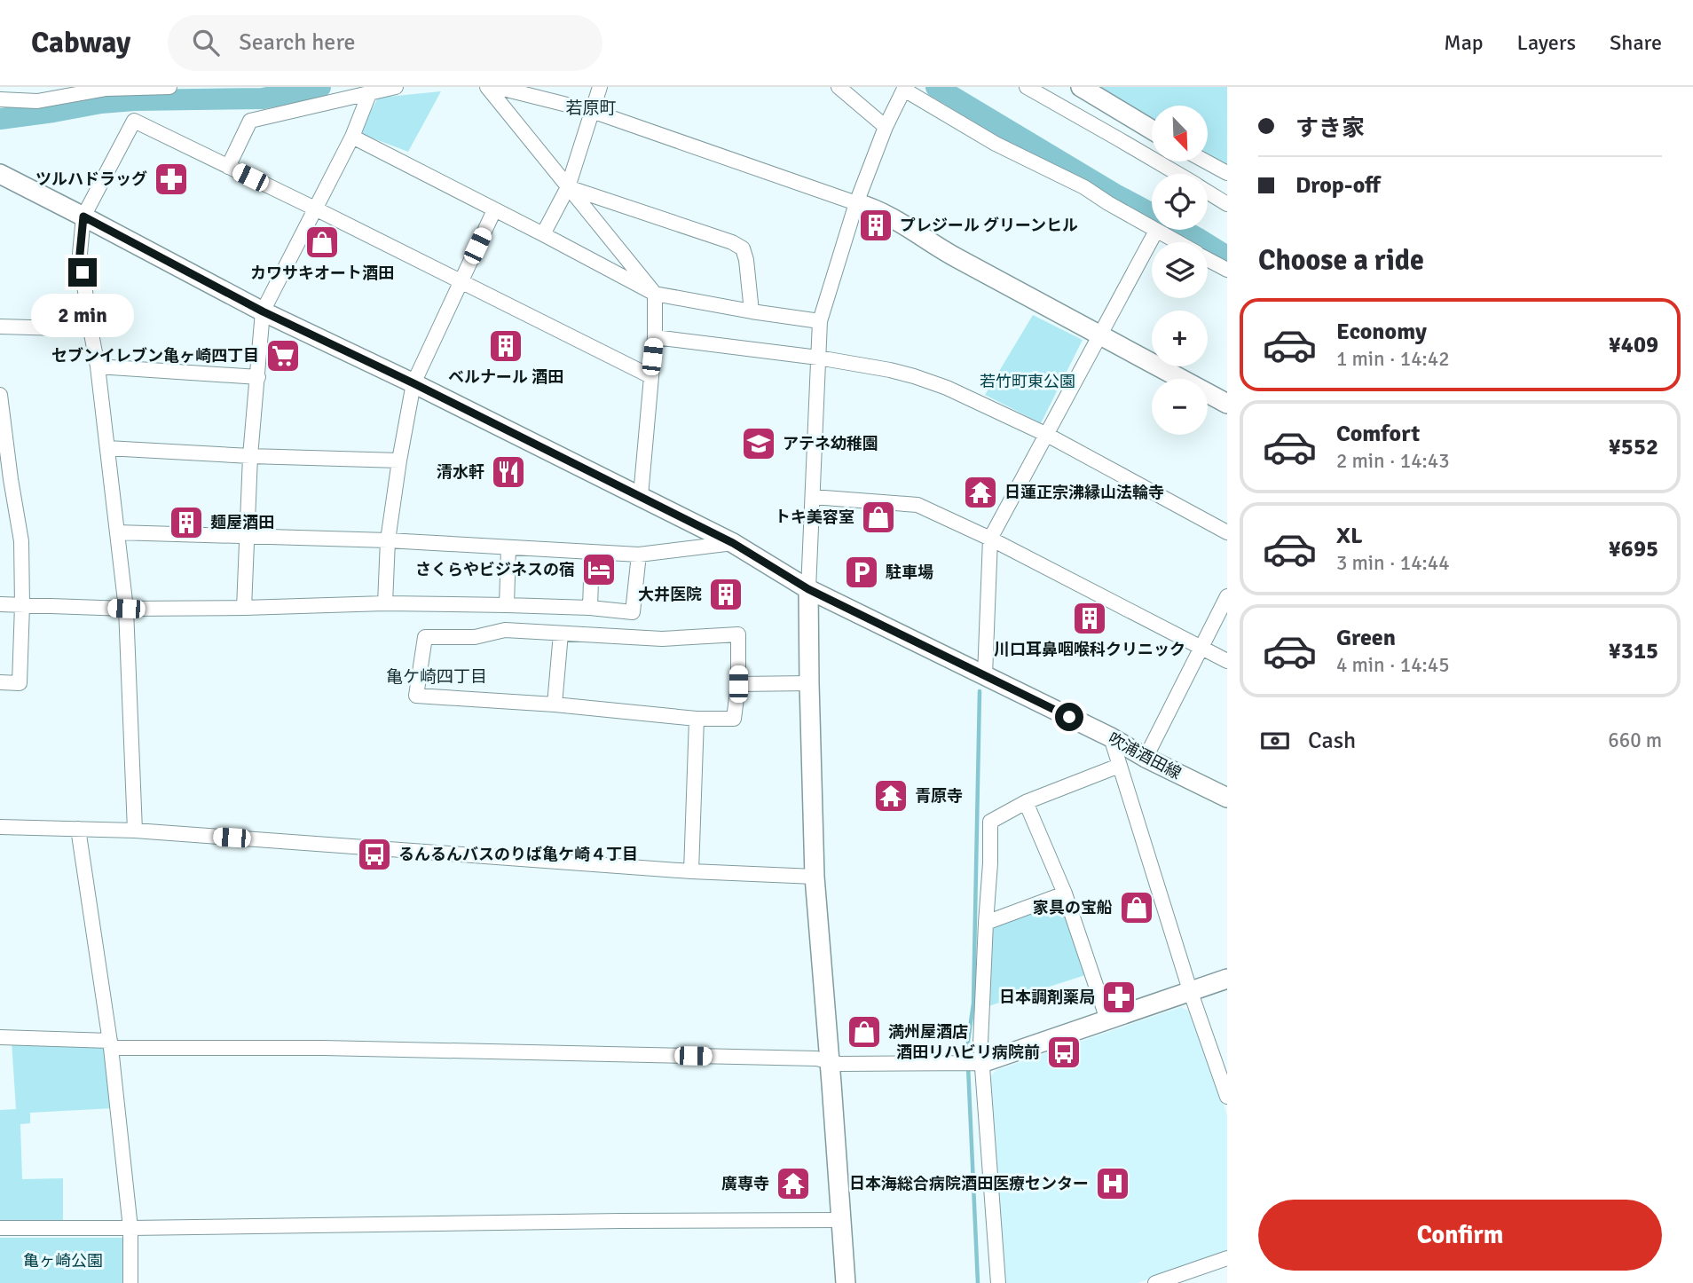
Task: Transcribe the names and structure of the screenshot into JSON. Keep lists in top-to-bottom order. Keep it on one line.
{"streets":{"street":["吹浦酒田線"]},"districts":["若原町","亀ケ崎四丁目"],"parks":["若竹町東公園","亀ヶ崎公園"],"places":{"pharmacy":["ツルハドラッグ","日本調剤薬局"],"building":["プレジール グリーンヒル","ベルナール 酒田","麺屋酒田","大井医院","川口耳鼻咽喉科クリニック"],"shop":["カワサキオート酒田","トキ美容室","家具の宝船","満州屋酒店"],"supermarket":["セブンイレブン亀ヶ崎四丁目"],"school or university":["アテネ幼稚園"],"restaurant":["清水軒"],"temple":["日蓮正宗沸縁山法輪寺","青原寺","廣専寺"],"hotel":["さくらやビジネスの宿"],"parking":["駐車場"],"bus stop":["るんるんバスのりば亀ケ崎４丁目","酒田リハビリ病院前"],"hospital":["日本海総合病院酒田医療センター"]},"north":"bottom right","page":{"header":"Cabway","search":"Search here","nav":["Map","Layers","Share"],"banner":["すき家","Drop-off"],"map_buttons":["+","−"],"heading":"Choose a ride","bubble":"2 min","list":[{"name":"Economy","note":"1 min · 14:42","value":"¥409"},{"name":"Comfort","note":"2 min · 14:43","value":"¥552"},{"name":"XL","note":"3 min · 14:44","value":"¥695"},{"name":"Green","note":"4 min · 14:45","value":"¥315"}],"pay":["Cash","660 m"],"buttons":"Confirm"}}
